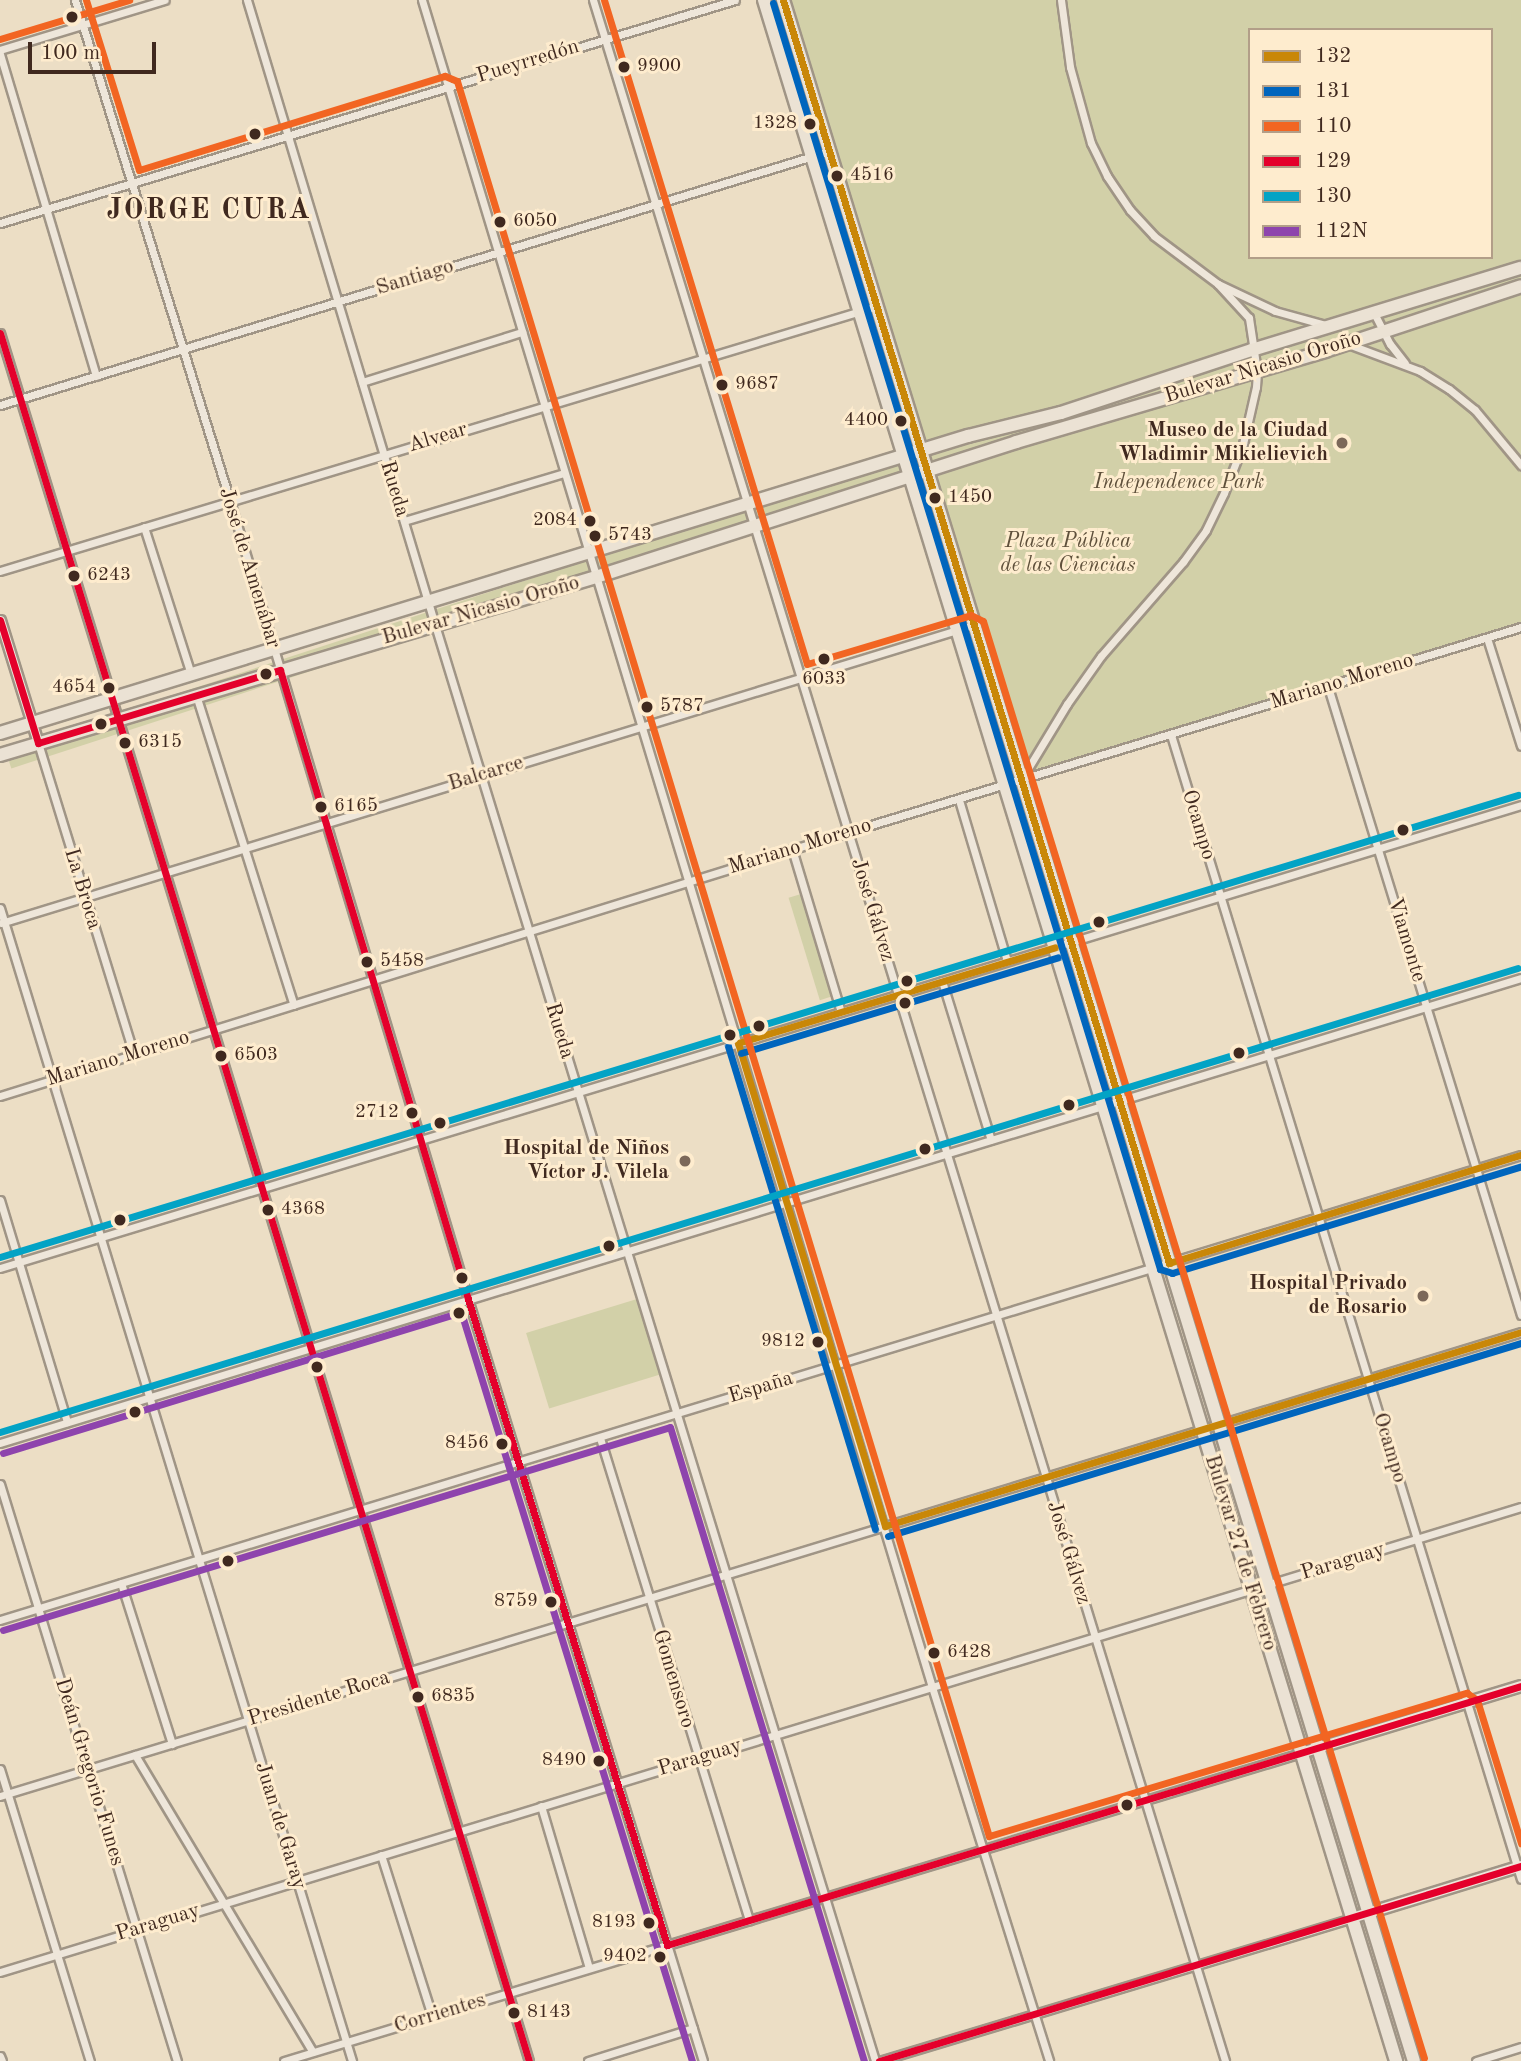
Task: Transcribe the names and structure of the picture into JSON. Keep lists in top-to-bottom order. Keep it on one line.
{"streets":{"main road":["Bulevar Nicasio Oroño","Bulevar 27 de Febrero","Corrientes"],"street":["Pueyrredón","Santiago","Alvear","Rueda","José de Amenábar","Mariano Moreno","Balcarce","Ocampo","La Broca","José Gálvez","Viamonte","España","Paraguay","Gomensoro","Presidente Roca","Deán Gregorio Funes","Juan de Garay"]},"crossings":[["Pueyrredón","Rueda"],["Pueyrredón","José de Amenábar"],["Pueyrredón","José Gálvez"],["Santiago","Rueda"],["Santiago","José de Amenábar"],["Santiago","José Gálvez"],["Santiago","Bulevar 27 de Febrero"],["Bulevar Nicasio Oroño","Rueda"],["Bulevar Nicasio Oroño","José de Amenábar"],["Bulevar Nicasio Oroño","La Broca"],["Bulevar Nicasio Oroño","José Gálvez"],["Bulevar Nicasio Oroño","Bulevar 27 de Febrero"],["Alvear","Rueda"],["Alvear","José de Amenábar"],["Alvear","José Gálvez"],["Alvear","Bulevar 27 de Febrero"],["Rueda","Mariano Moreno"],["Rueda","Balcarce"],["Rueda","España"],["Rueda","Paraguay"],["Rueda","Presidente Roca"],["Rueda","Corrientes"],["José de Amenábar","Mariano Moreno"],["José de Amenábar","Balcarce"],["José de Amenábar","España"],["José de Amenábar","Paraguay"],["José de Amenábar","Presidente Roca"],["José de Amenábar","Corrientes"],["Mariano Moreno","Ocampo"],["Mariano Moreno","La Broca"],["Mariano Moreno","José Gálvez"],["Mariano Moreno","Viamonte"],["Mariano Moreno","Bulevar 27 de Febrero"],["Mariano Moreno","Juan de Garay"],["Balcarce","La Broca"],["Balcarce","José Gálvez"],["Balcarce","Bulevar 27 de Febrero"],["Balcarce","Juan de Garay"],["Ocampo","España"],["Ocampo","Paraguay"],["Ocampo","Presidente Roca"],["Ocampo","Corrientes"],["José Gálvez","España"],["José Gálvez","Paraguay"],["José Gálvez","Presidente Roca"],["José Gálvez","Corrientes"],["Viamonte","España"],["España","Bulevar 27 de Febrero"],["España","Gomensoro"],["España","Deán Gregorio Funes"],["España","Juan de Garay"],["Bulevar 27 de Febrero","Paraguay"],["Bulevar 27 de Febrero","Presidente Roca"],["Bulevar 27 de Febrero","Corrientes"],["Paraguay","Gomensoro"],["Paraguay","Deán Gregorio Funes"],["Paraguay","Juan de Garay"],["Gomensoro","Presidente Roca"],["Gomensoro","Corrientes"],["Presidente Roca","Deán Gregorio Funes"],["Presidente Roca","Juan de Garay"],["Juan de Garay","Corrientes"]],"districts":["JORGE CURA"],"parks":["Independence Park","Plaza Pública de las Ciencias"],"places":["9900","1328","4516","6050","9687","4400","Museo de la Ciudad Wladimir Mikielievich","1450","2084","5743","6243","6033","4654","5787","6315","6165","5458","6503","2712","Hospital de Niños Víctor J. Vilela","4368","Hospital Privado de Rosario","9812","8456","8759","6428","6835","8490","8193","9402","8143"],"lines":["transit line 132","transit line 110","transit line 131","transit line 129","transit line 130","transit line 112N"],"legend":["132","131","110","129","130","112N"],"scale_bar":"100 m"}
